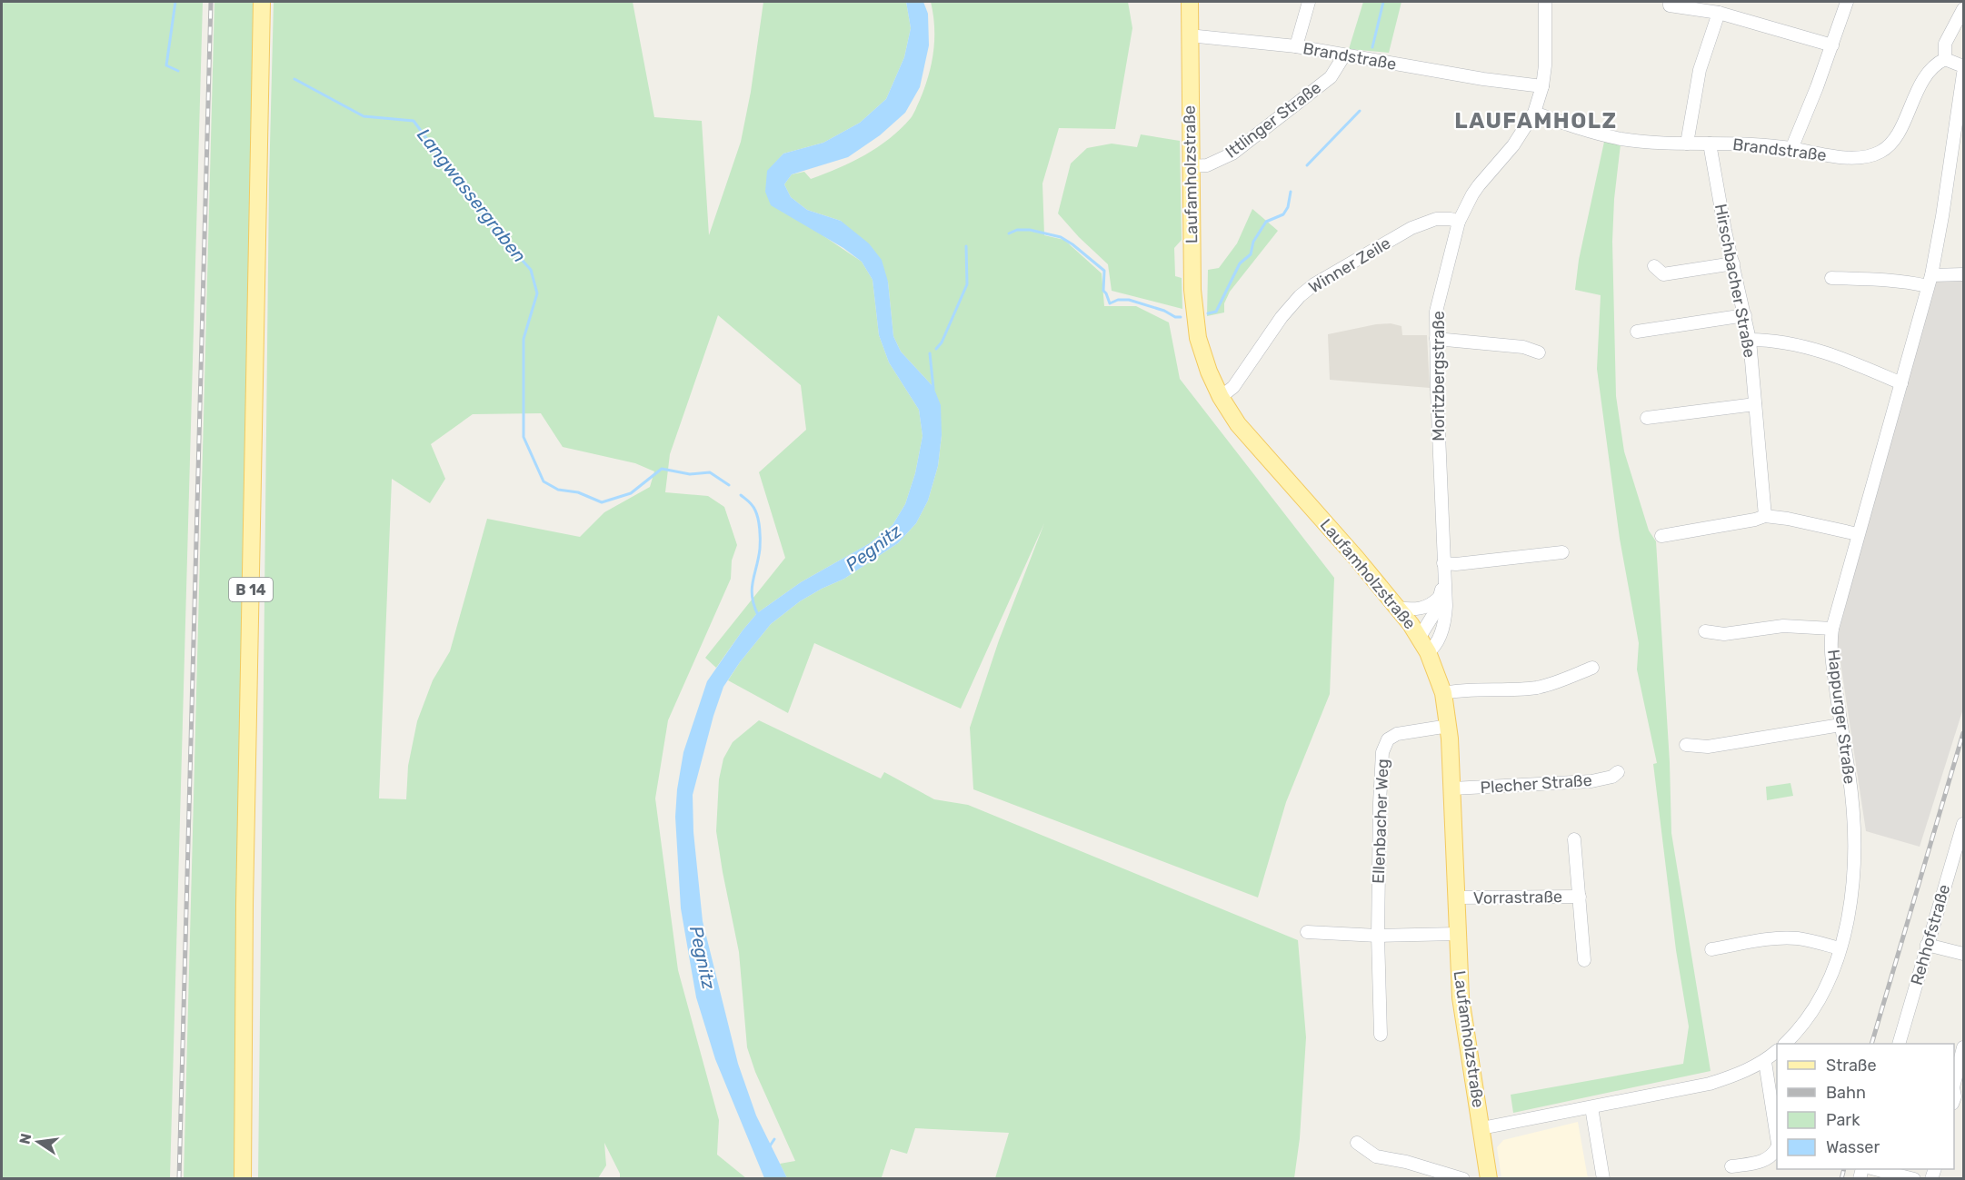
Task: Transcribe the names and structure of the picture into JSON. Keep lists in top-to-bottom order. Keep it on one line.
{"streets":{"main road":["Laufamholzstraße","B 14"],"street":["Brandstraße","Ittlinger Straße","Winner Zeile","Hirschbacher Straße","Moritzbergstraße","Happurger Straße","Plecher Straße","Ellenbacher Weg","Vorrastraße","Rehhofstraße"]},"crossings":[["Brandstraße","Ittlinger Straße"],["Brandstraße","Laufamholzstraße"],["Brandstraße","Hirschbacher Straße"],["Brandstraße","Moritzbergstraße"],["Ittlinger Straße","Laufamholzstraße"],["Laufamholzstraße","Winner Zeile"],["Laufamholzstraße","Moritzbergstraße"],["Laufamholzstraße","Plecher Straße"],["Laufamholzstraße","Ellenbacher Weg"],["Laufamholzstraße","Vorrastraße"],["Winner Zeile","Moritzbergstraße"]],"districts":["LAUFAMHOLZ"],"water":["Langwassergraben","Pegnitz"],"legend":["Straße","Bahn","Park","Wasser"],"north":"left"}
